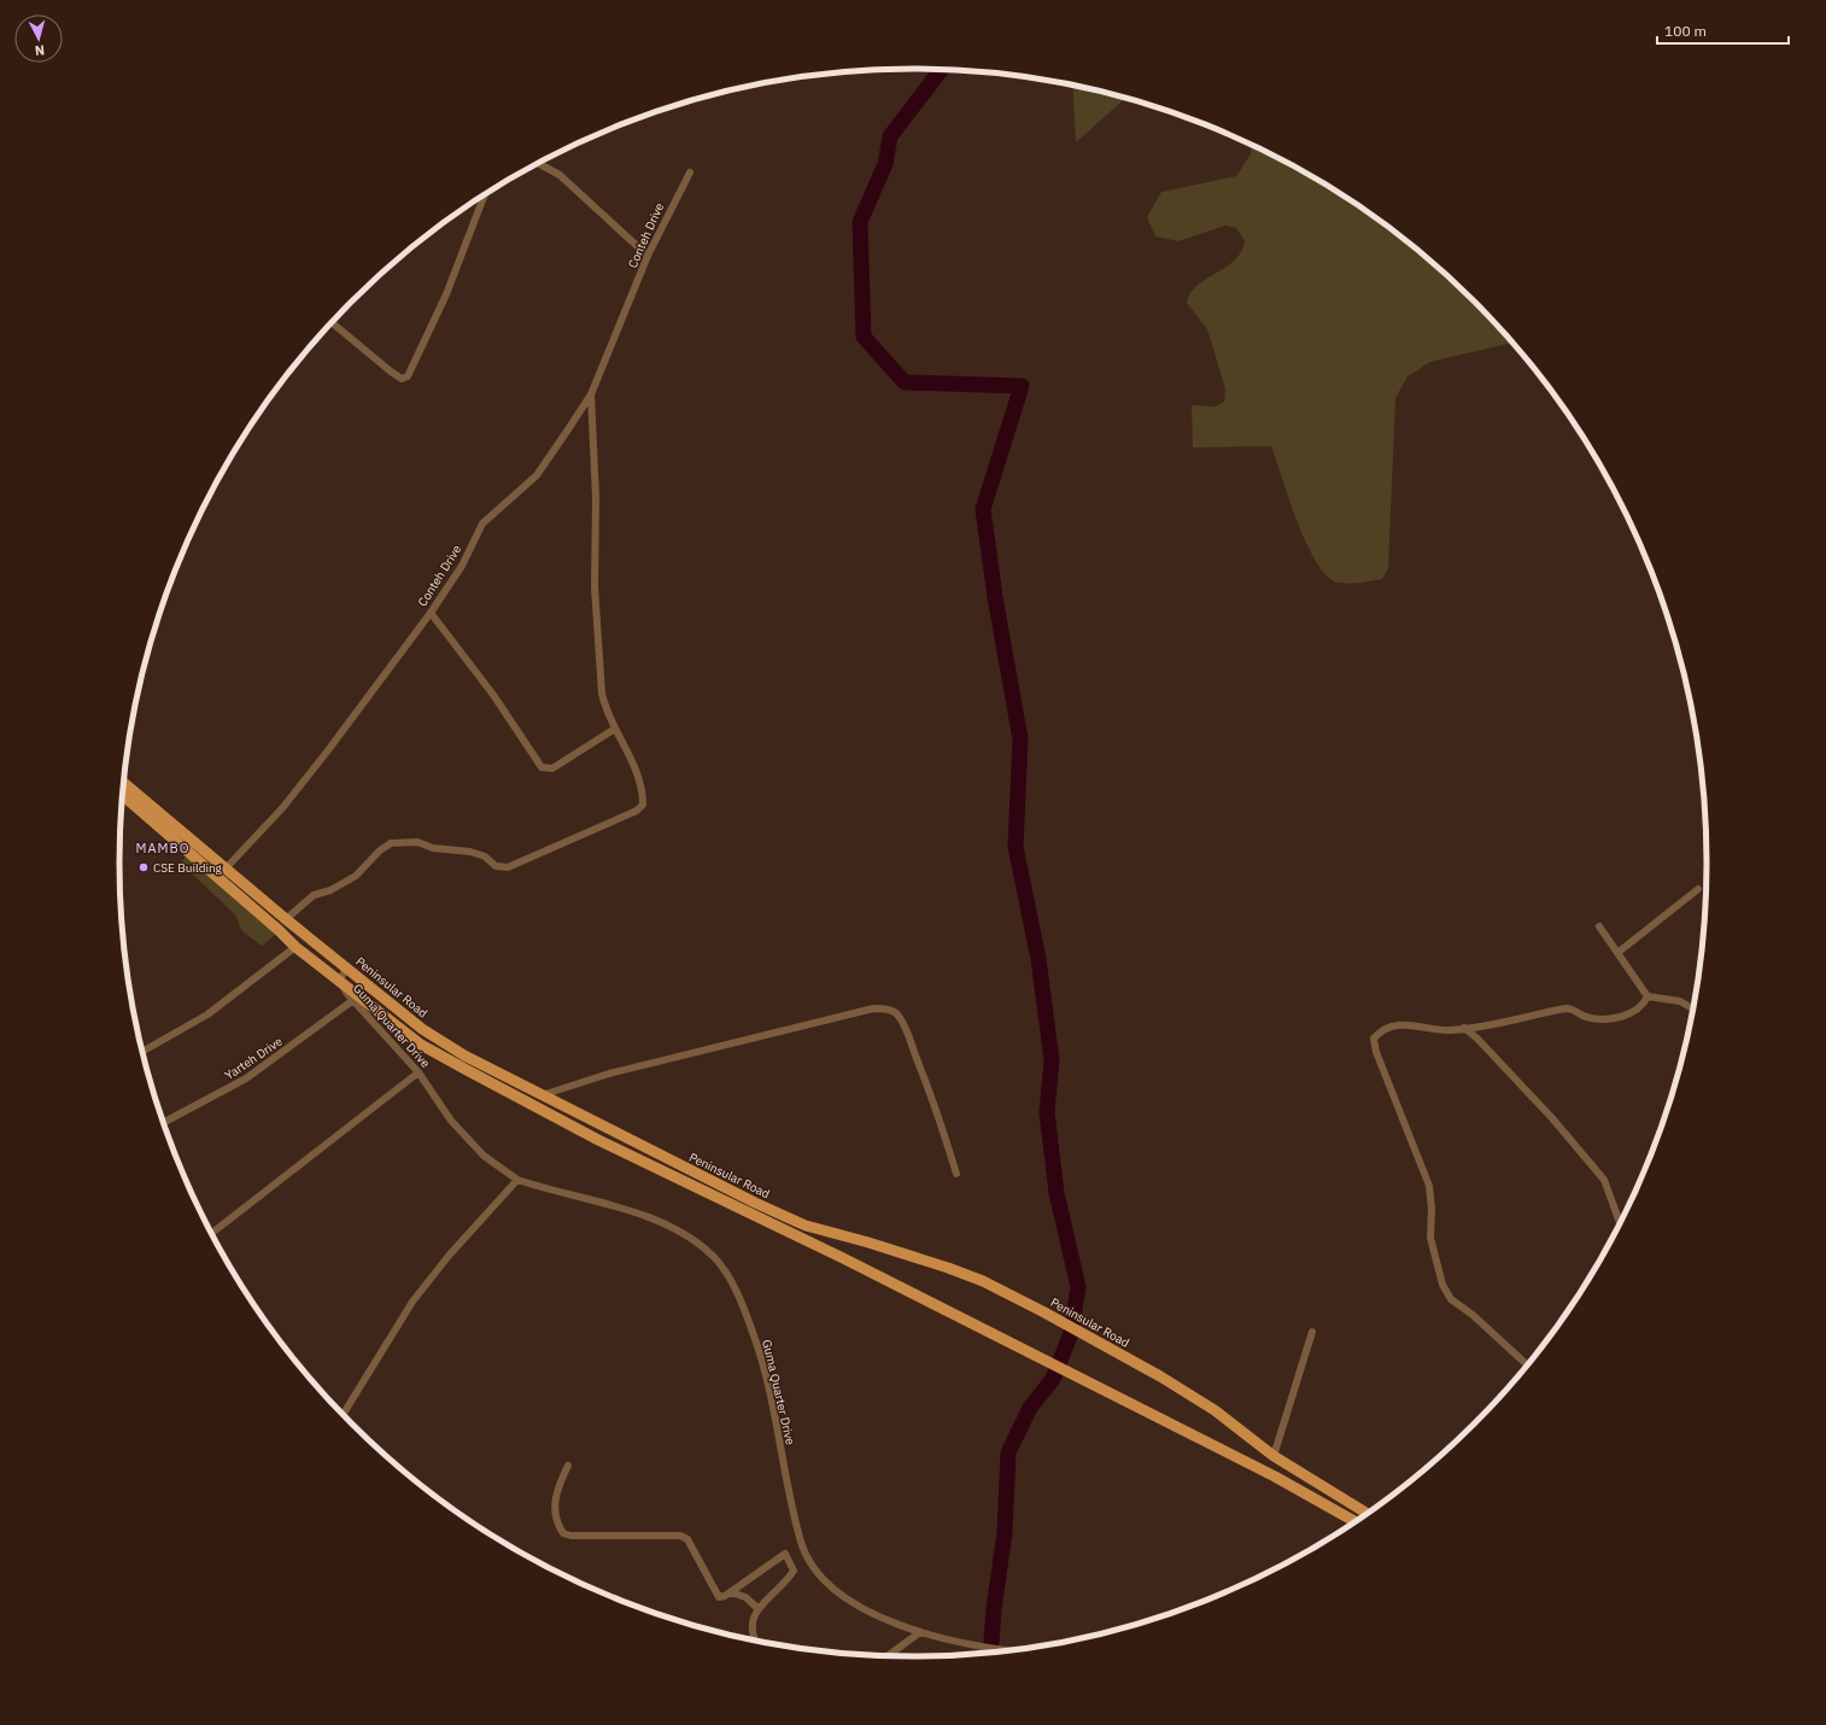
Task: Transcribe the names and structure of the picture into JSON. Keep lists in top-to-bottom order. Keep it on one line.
{"streets":{"main road":["Peninsular Road"],"street":["Conteh Drive","Guma Quarter Drive","Yarteh Drive"]},"crossings":[["Conteh Drive","Peninsular Road"],["Peninsular Road","Guma Quarter Drive"],["Guma Quarter Drive","Yarteh Drive"]],"districts":["MAMBO"],"places":["CSE Building"],"scale_bar":"100 m","north":"bottom"}
